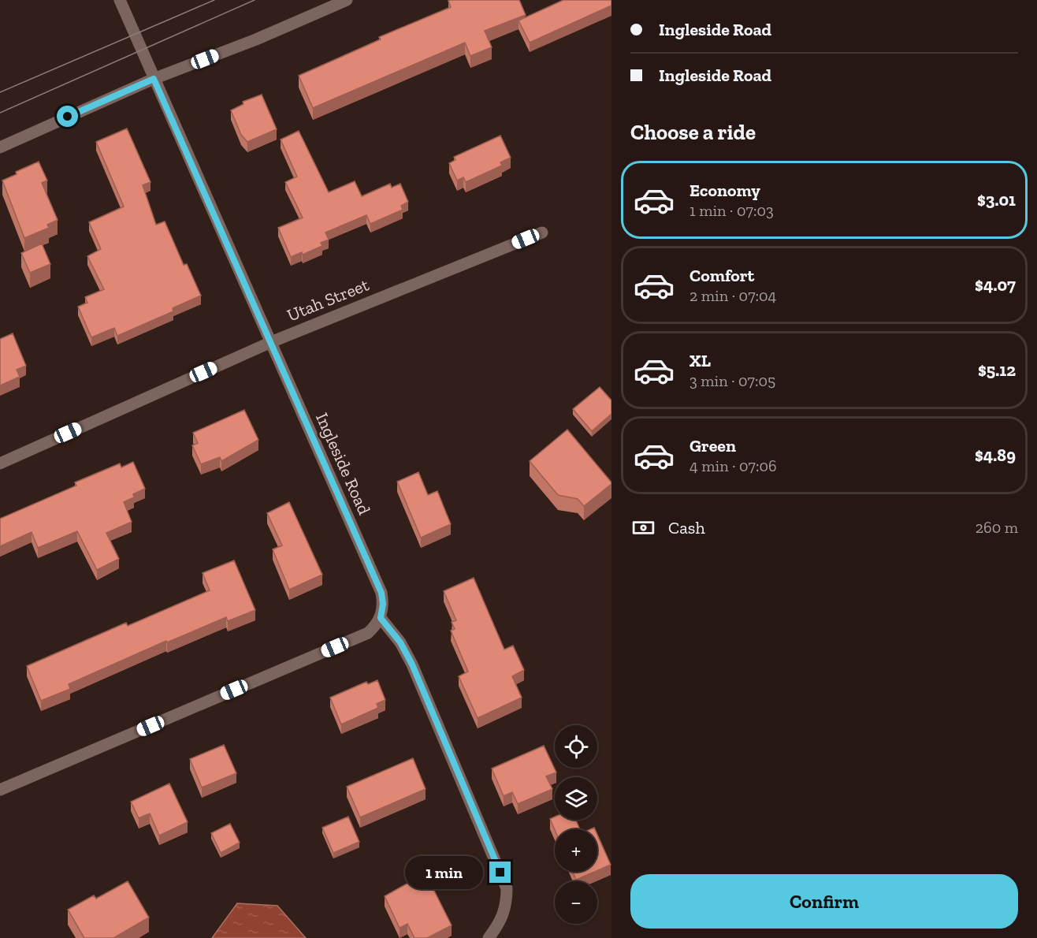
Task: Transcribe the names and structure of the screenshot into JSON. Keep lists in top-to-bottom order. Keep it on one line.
{"streets":{"street":["Utah Street","Ingleside Road"]},"crossings":[["Utah Street","Ingleside Road"]],"page":{"banner":["Ingleside Road","Ingleside Road"],"heading":"Choose a ride","list":[{"name":"Economy","note":"1 min · 07:03","value":"$3.01"},{"name":"Comfort","note":"2 min · 07:04","value":"$4.07"},{"name":"XL","note":"3 min · 07:05","value":"$5.12"},{"name":"Green","note":"4 min · 07:06","value":"$4.89"}],"pay":["Cash","260 m"],"map_buttons":["+","−"],"bubble":"1 min","buttons":"Confirm"}}
